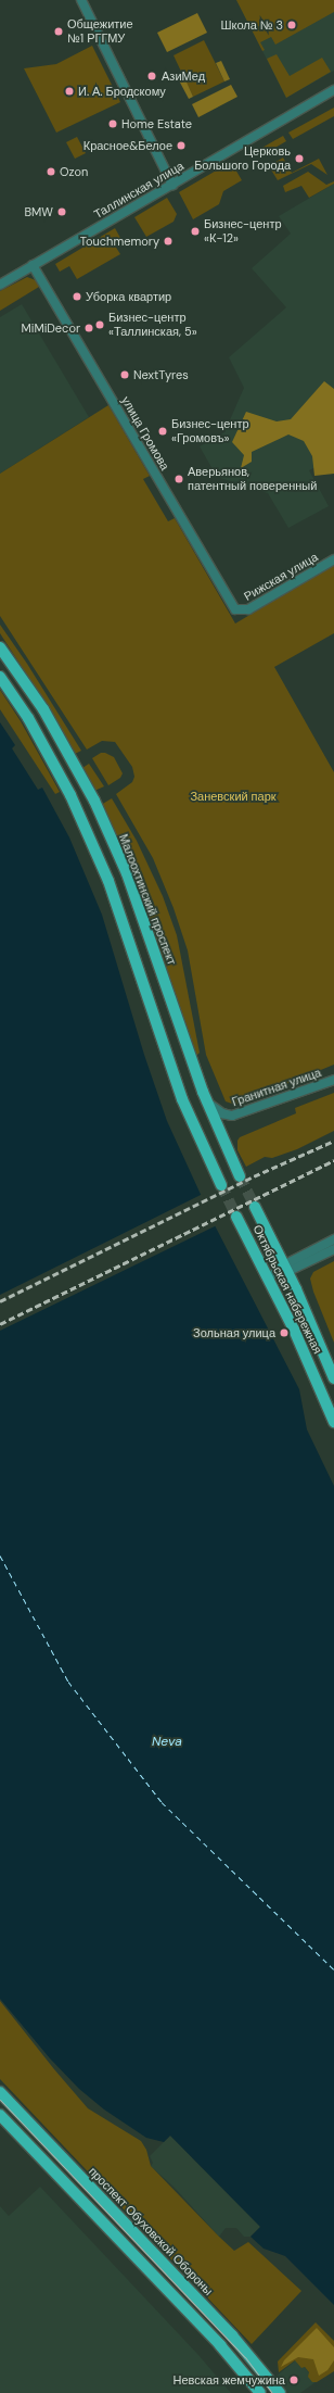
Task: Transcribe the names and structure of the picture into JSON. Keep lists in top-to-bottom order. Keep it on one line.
{"streets":{"main road":["Малоохтинский проспект","Октябрьская набережная","проспект Обуховской Обороны"],"street":["Таллинская улица","улица Громова","Рижская улица","Гранитная улица"]},"crossings":[["Таллинская улица","улица Громова"],["улица Громова","Рижская улица"],["Малоохтинский проспект","Гранитная улица"]],"water":["Neva"],"parks":["Заневский парк"],"places":["Школа № 3","Общежитие №1 РГГМУ","АзиМед","И. А. Бродскому","Home Estate","Красное&Белое","Церковь Большого Города","Ozon","BMW","Бизнес-центр «К-12»","Touchmemory","Уборка квартир","Бизнес-центр «Таллинская, 5»","MiMiDecor","NextTyres","Бизнес-центр «Громовъ»","Аверьянов, патентный поверенный","Зольная улица","Невская жемчужина"]}
